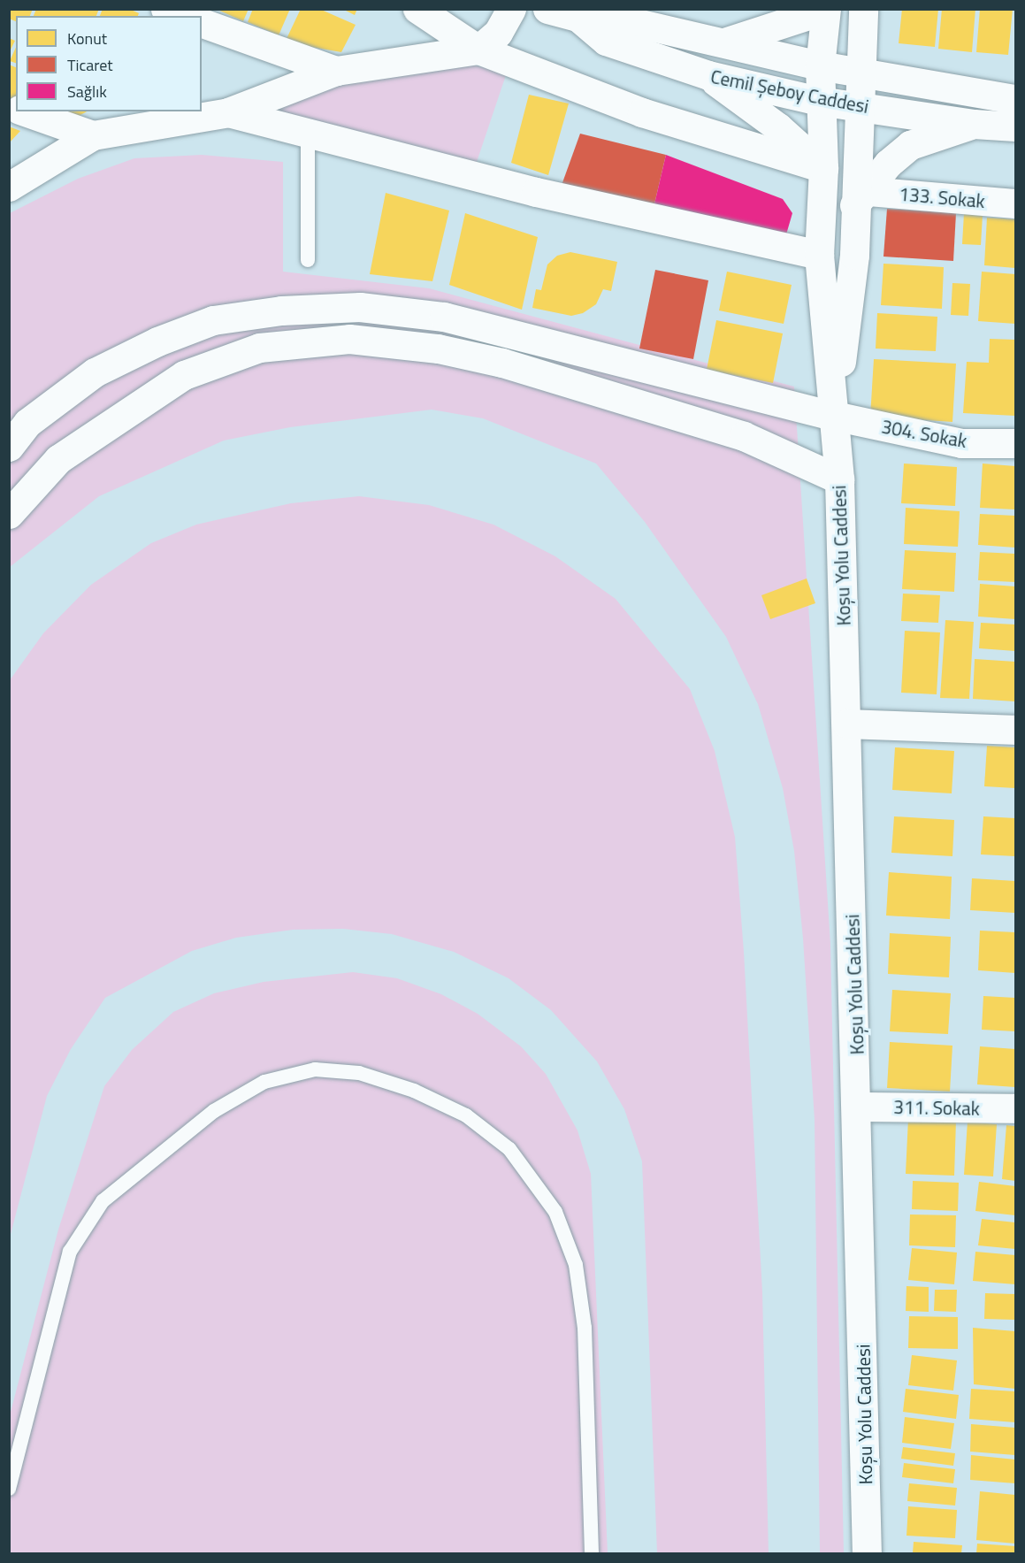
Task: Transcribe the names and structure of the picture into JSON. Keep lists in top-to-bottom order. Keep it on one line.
{"streets":{"street":["Cemil Şeboy Caddesi","133. Sokak","304. Sokak","Koşu Yolu Caddesi","311. Sokak"]},"crossings":[["Cemil Şeboy Caddesi","Koşu Yolu Caddesi"],["133. Sokak","Koşu Yolu Caddesi"],["304. Sokak","Koşu Yolu Caddesi"],["Koşu Yolu Caddesi","311. Sokak"]],"legend":["Konut","Ticaret","Sağlık"]}
